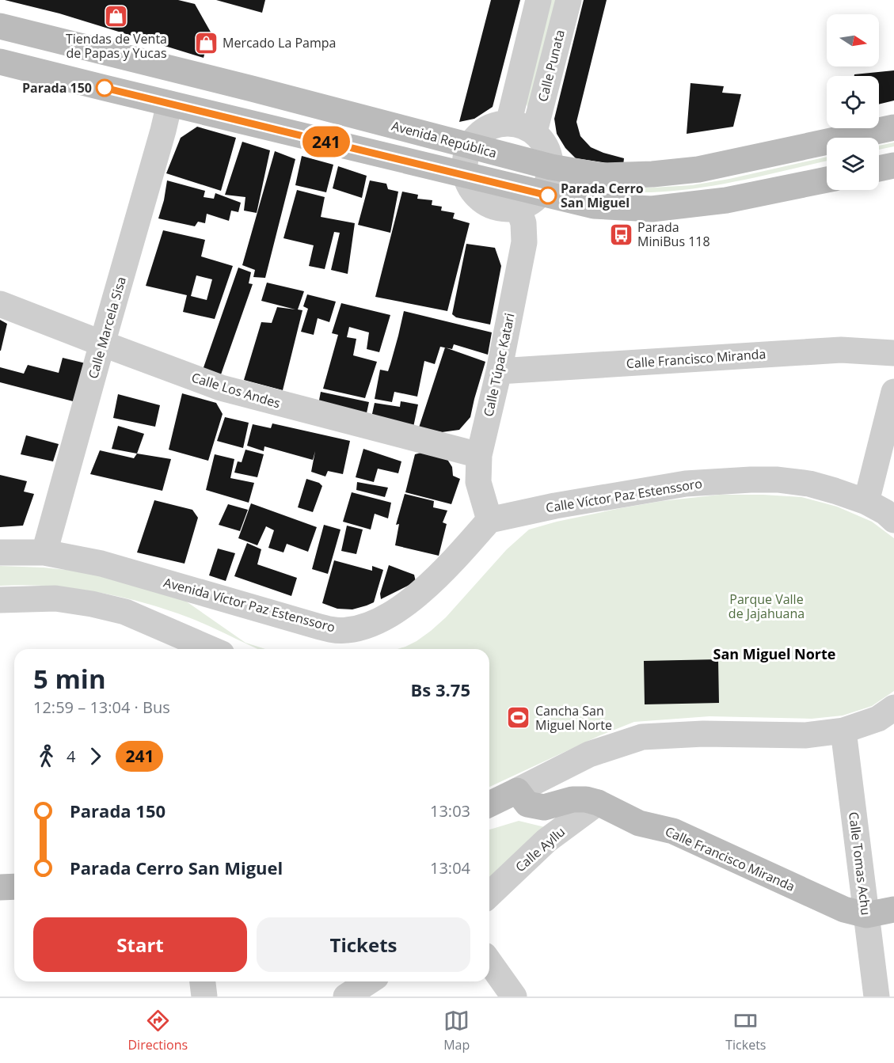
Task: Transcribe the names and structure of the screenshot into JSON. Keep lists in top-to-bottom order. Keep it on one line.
{"streets":{"main road":["Avenida República","Calle Francisco Miranda"],"street":["Calle Punata","Calle Marcela Sisa","Calle Túpac Katari","Calle Los Andes","Calle Víctor Paz Estenssoro","Avenida Víctor Paz Estenssoro","Calle Ayllu","Calle Tomas Achu"]},"crossings":[["Calle Marcela Sisa","Calle Los Andes"],["Calle Marcela Sisa","Avenida Víctor Paz Estenssoro"],["Calle Francisco Miranda","Calle Túpac Katari"],["Calle Francisco Miranda","Calle Ayllu"],["Calle Francisco Miranda","Calle Tomas Achu"],["Calle Túpac Katari","Calle Los Andes"],["Calle Túpac Katari","Calle Víctor Paz Estenssoro"],["Calle Túpac Katari","Avenida Víctor Paz Estenssoro"],["Calle Víctor Paz Estenssoro","Avenida Víctor Paz Estenssoro"]],"districts":["San Miguel Norte"],"parks":["Parque Valle de Jajahuana"],"places":{"shop":["Tiendas de Venta de Papas y Yucas","Mercado La Pampa"],"other":["Parada 150","Parada Cerro San Miguel"],"bus stop":["Parada MiniBus 118"],"sports":["Cancha San Miguel Norte"]},"lines":["bus line 241"],"north":"right","page":{"on_map":"241","heading":["5 min","12:59 – 13:04 · Bus","Bs 3.75"],"legs":["4","241"],"list":[{"name":"Parada 150","value":"13:03"},{"name":"Parada Cerro San Miguel","value":"13:04"}],"buttons":["Start","Tickets"],"tabs":["Directions","Map","Tickets"]}}
